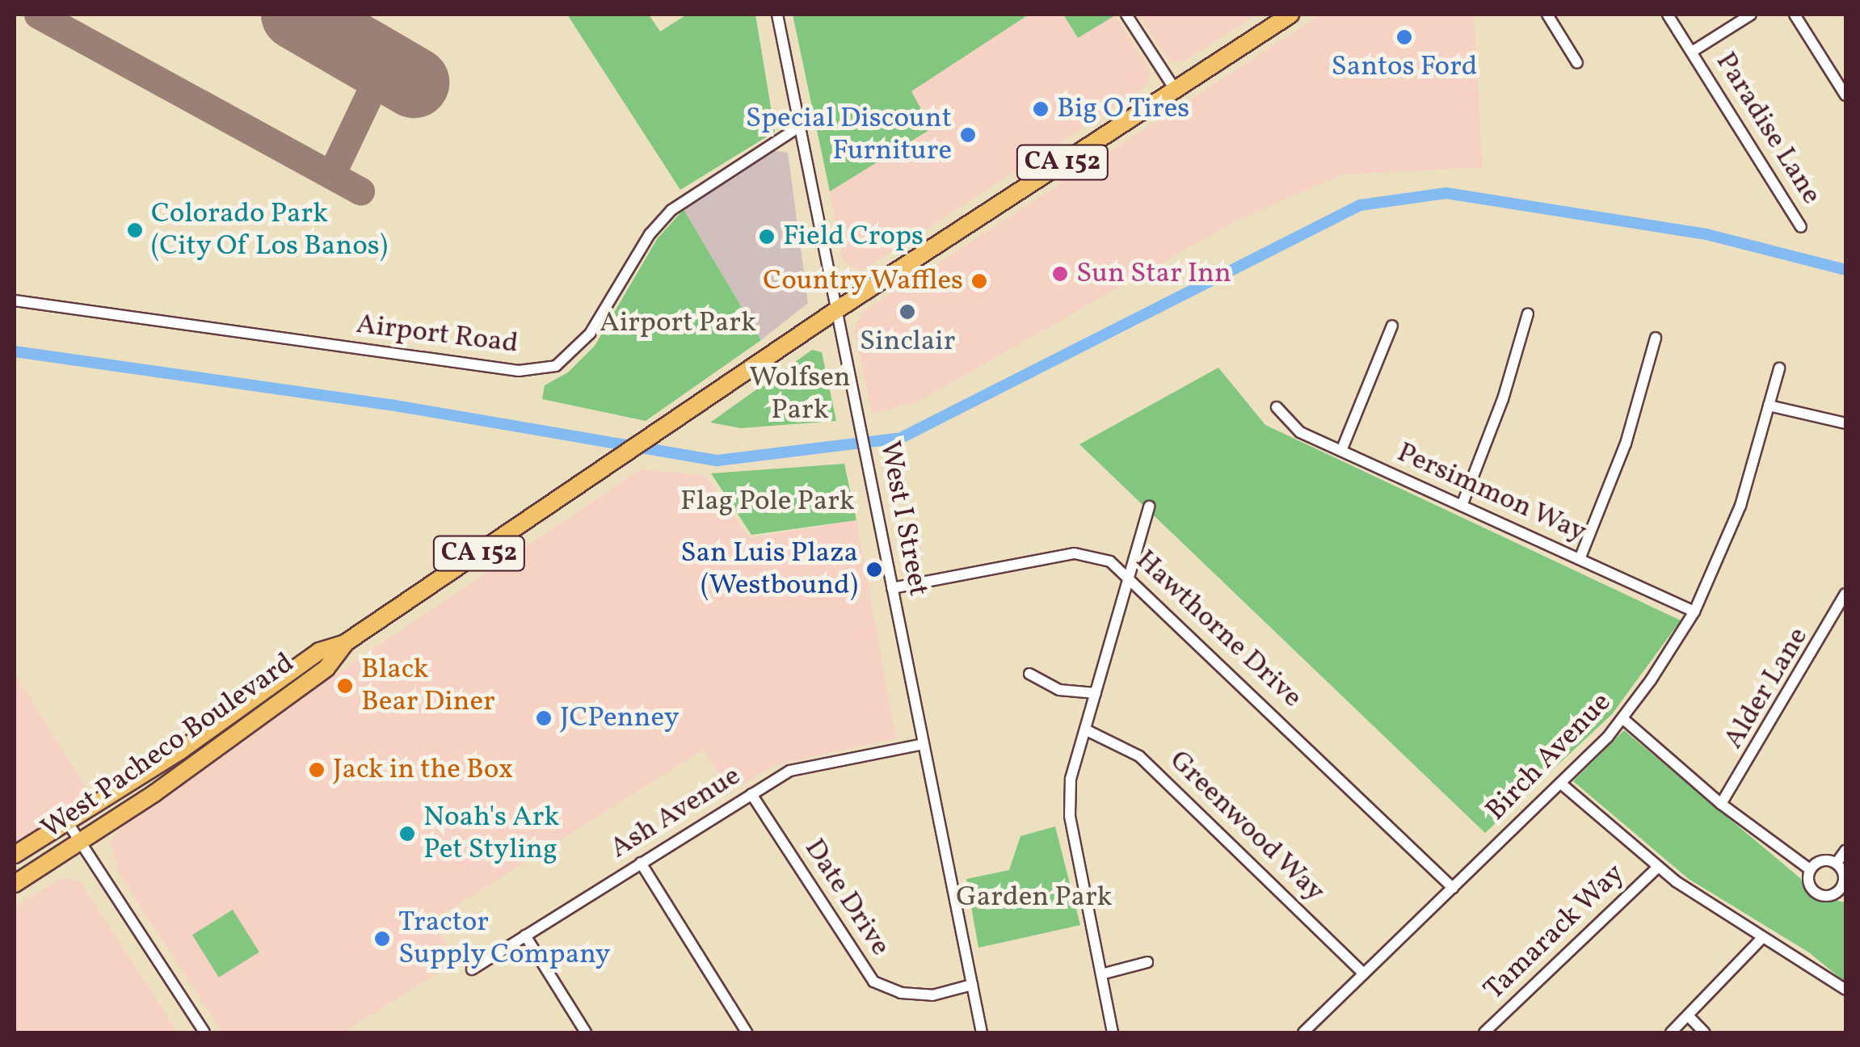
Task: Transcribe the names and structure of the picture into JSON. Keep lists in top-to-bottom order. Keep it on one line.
{"streets":{"highway":["CA 152","West Pacheco Boulevard"],"street":["Paradise Lane","Airport Road","Persimmon Way","West I Street","Hawthorne Drive","Alder Lane","Birch Avenue","Ash Avenue","Greenwood Way","Date Drive","Tamarack Way"]},"crossings":[["Airport Road","West I Street"],["Persimmon Way","Birch Avenue"],["West I Street","Hawthorne Drive"],["West I Street","West Pacheco Boulevard"],["West I Street","Ash Avenue"],["West I Street","Date Drive"],["Hawthorne Drive","Birch Avenue"],["Birch Avenue","Greenwood Way"],["Ash Avenue","Date Drive"]],"parks":["Airport Park","Wolfsen Park","Flag Pole Park","Garden Park"],"places":["Santos Ford","Big O Tires","Special Discount Furniture","Colorado Park (City Of Los Banos)","Field Crops","Sun Star Inn","Country Waffles","Sinclair","San Luis Plaza (Westbound)","Black Bear Diner","JCPenney","Jack in the Box","Noah's Ark Pet Styling","Tractor Supply Company"]}
